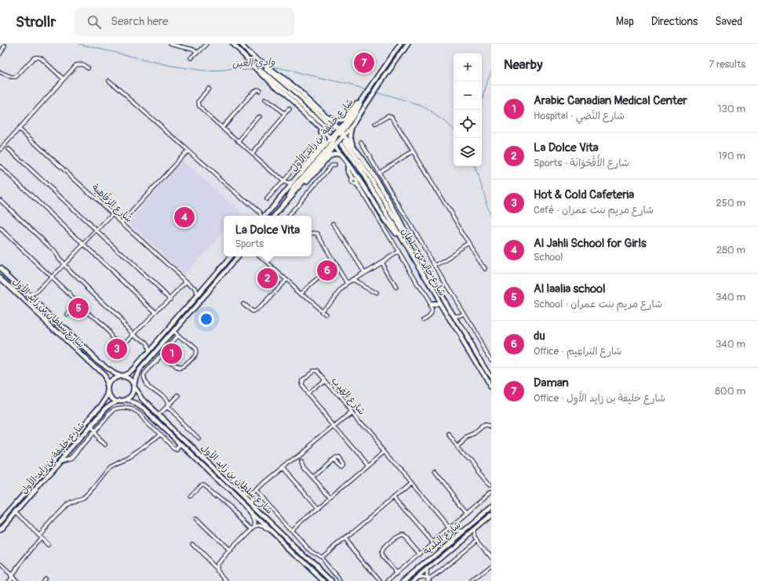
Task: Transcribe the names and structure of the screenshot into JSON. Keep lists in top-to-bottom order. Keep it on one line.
{"streets":{"main road":["شارع خليفة بن زايد الأول","شارع خالِد بن سلطان","شارع سلطان بن زايد الأول","شارع البلدية"],"street":["شارع الرَفَاهِية","شارع الهَدِب"]},"crossings":[["شارع خليفة بن زايد الأول","شارع سلطان بن زايد الأول"]],"water":["وادي العين"],"page":{"header":"Strollr","search":"Search here","nav":["Map","Directions","Saved"],"heading":["Nearby","7 results"],"pins":["7","4","6","2","5","3","1"],"map_buttons":["+","−"],"list":[{"mark":"1","name":"Arabic Canadian Medical Center","note":"Hospital · شارع النِّصَي","value":"130 m"},{"mark":"2","name":"La Dolce Vita","note":"Sports · شارع الأُقْحُوَانَة","value":"190 m"},{"mark":"3","name":"Hot & Cold Cafeteria","note":"Café · شارع مريم بنت عمران","value":"250 m"},{"mark":"4","name":"Al Jahli School for Girls","note":"School","value":"280 m"},{"mark":"5","name":"Al laalia school","note":"School · شارع مريم بنت عمران","value":"340 m"},{"mark":"6","name":"du","note":"Office · شارع البَراعِيم","value":"340 m"},{"mark":"7","name":"Daman","note":"Office · شارع خليفة بن زايد الأول","value":"800 m"}],"popup":["La Dolce Vita","Sports"]}}
